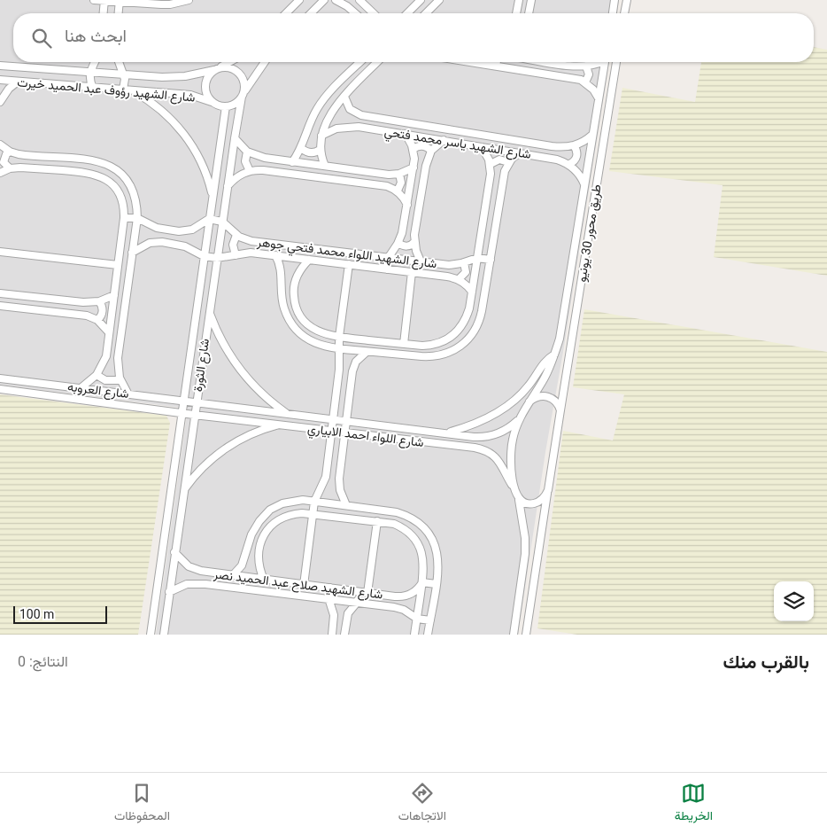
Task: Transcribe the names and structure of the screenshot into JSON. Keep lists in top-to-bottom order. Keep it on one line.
{"streets":{"street":["شارع الشهيد رؤوف عبد الحميد خيرت","شارع الشهيد ياسر محمد فتحي","طريق محور 30 يونيو","شارع الشهيد اللواء محمد فتحي جوهر","شارع الثورة","شارع العروبه","شارع اللواء احمد الابياري","شارع الشهيد صلاح عبد الحميد نصر"]},"crossings":[["شارع الشهيد رؤوف عبد الحميد خيرت","شارع الثورة"],["شارع الشهيد ياسر محمد فتحي","طريق محور 30 يونيو"],["طريق محور 30 يونيو","شارع اللواء احمد الابياري"],["شارع الشهيد اللواء محمد فتحي جوهر","شارع الثورة"],["شارع الثورة","شارع العروبه"],["شارع الثورة","شارع اللواء احمد الابياري"],["شارع الثورة","شارع الشهيد صلاح عبد الحميد نصر"],["شارع العروبه","شارع اللواء احمد الابياري"]],"scale_bar":"100 m","page":{"search":"ابحث هنا","scale":"100 m","heading":["بالقرب منك","النتائج: 0"],"nav":["الخريطة","الاتجاهات","المحفوظات"]}}
